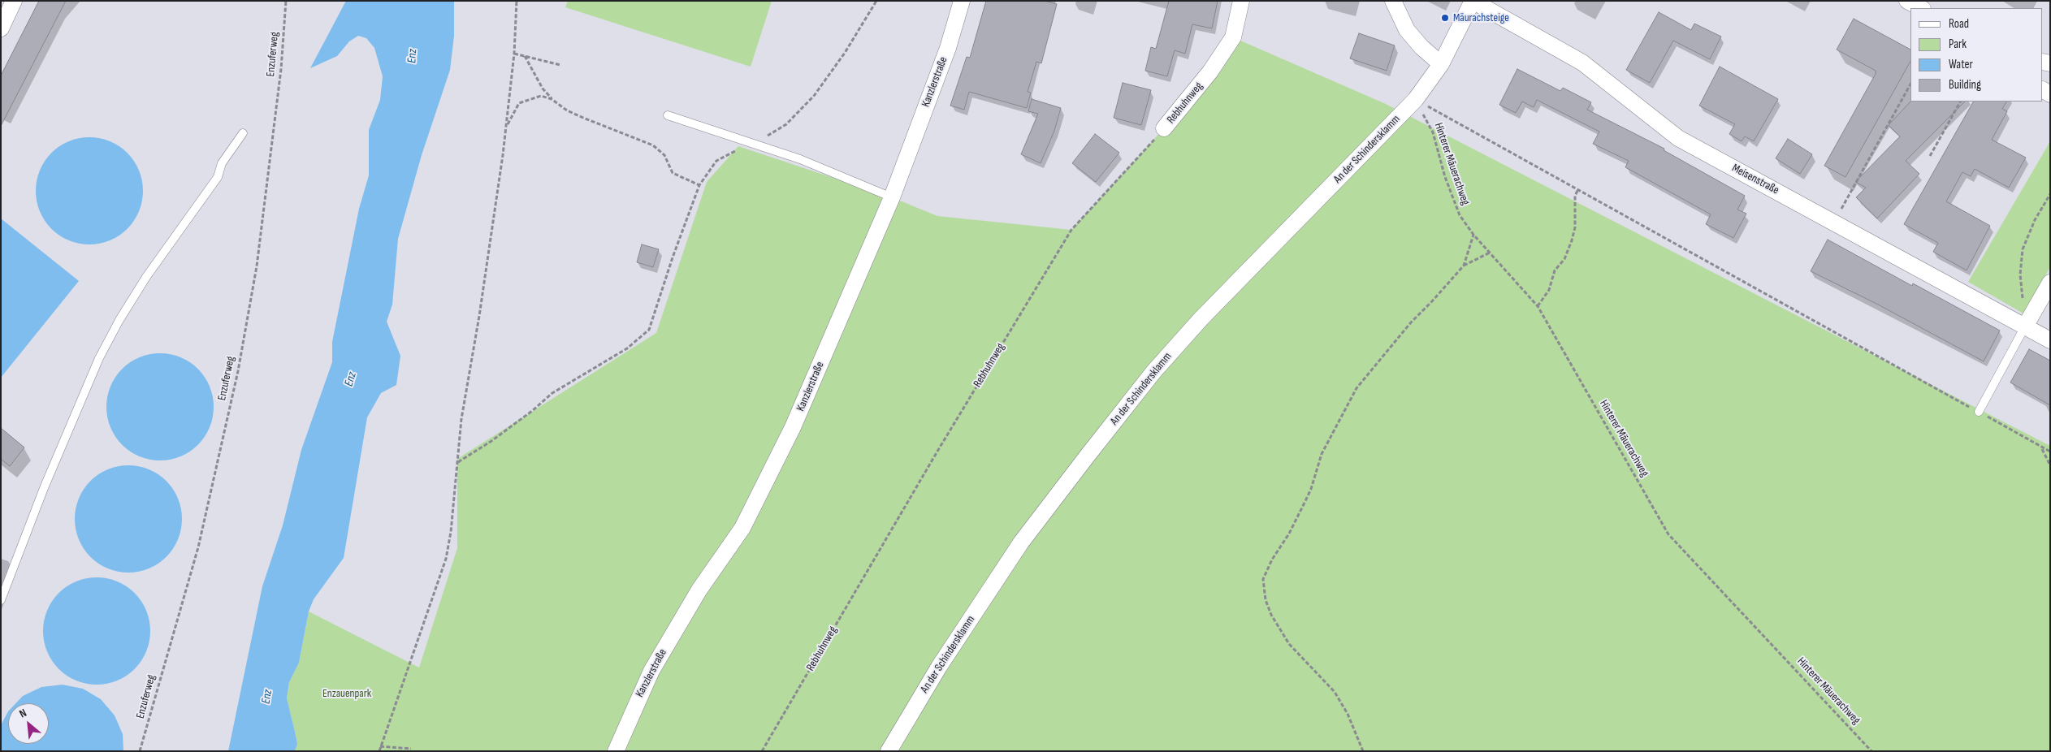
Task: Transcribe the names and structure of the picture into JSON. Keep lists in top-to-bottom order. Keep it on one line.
{"streets":{"street":["Kanzlerstraße","Rebhuhnweg","An der Schindersklamm","Meisenstraße"],"path":["Enzuferweg","Hinterer Mäuerachweg"]},"crossings":[["An der Schindersklamm","Hinterer Mäuerachweg"],["An der Schindersklamm","Meisenstraße"]],"water":["Enz"],"parks":["Enzauenpark"],"places":["Mäurachsteige"],"legend":["Road","Park","Water","Building"],"north":"top left"}
